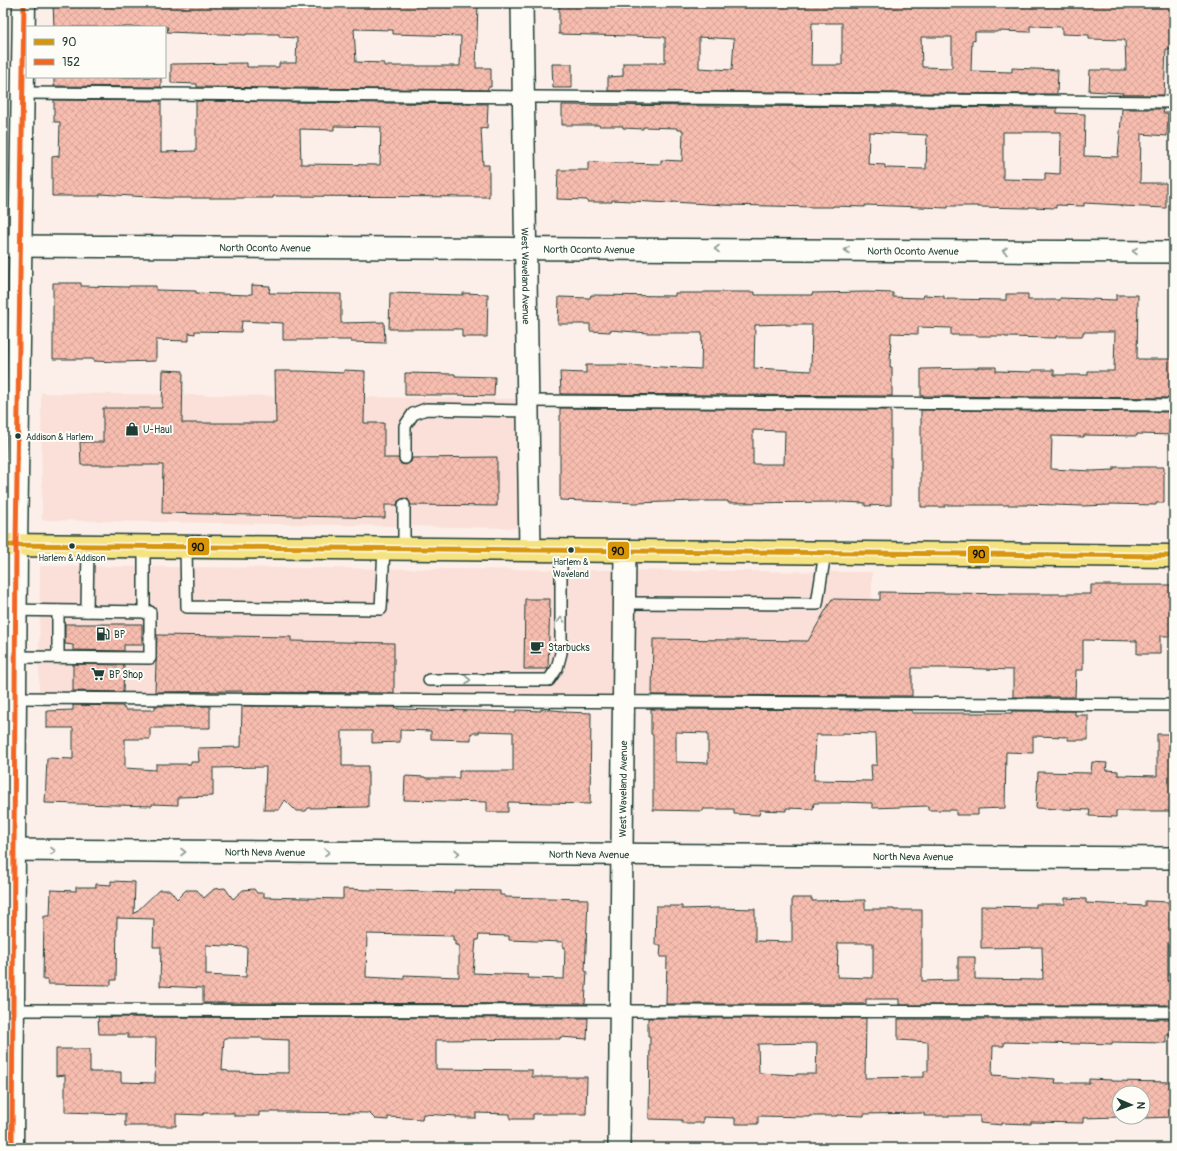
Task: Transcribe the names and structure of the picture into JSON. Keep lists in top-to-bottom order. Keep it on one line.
{"streets":{"street":["North Oconto Avenue","West Waveland Avenue","North Neva Avenue"]},"crossings":[["North Oconto Avenue","West Waveland Avenue"],["West Waveland Avenue","North Neva Avenue"]],"one_way":["North Oconto Avenue","North Neva Avenue"],"places":{"shop":["U-Haul"],"other":["Addison & Harlem","Harlem & Addison","Harlem & Waveland"],"fuel station":["BP"],"cafe":["Starbucks"],"supermarket":["BP Shop"]},"lines":["transit line 152","transit line 90"],"legend":["90","152"],"north":"right"}
